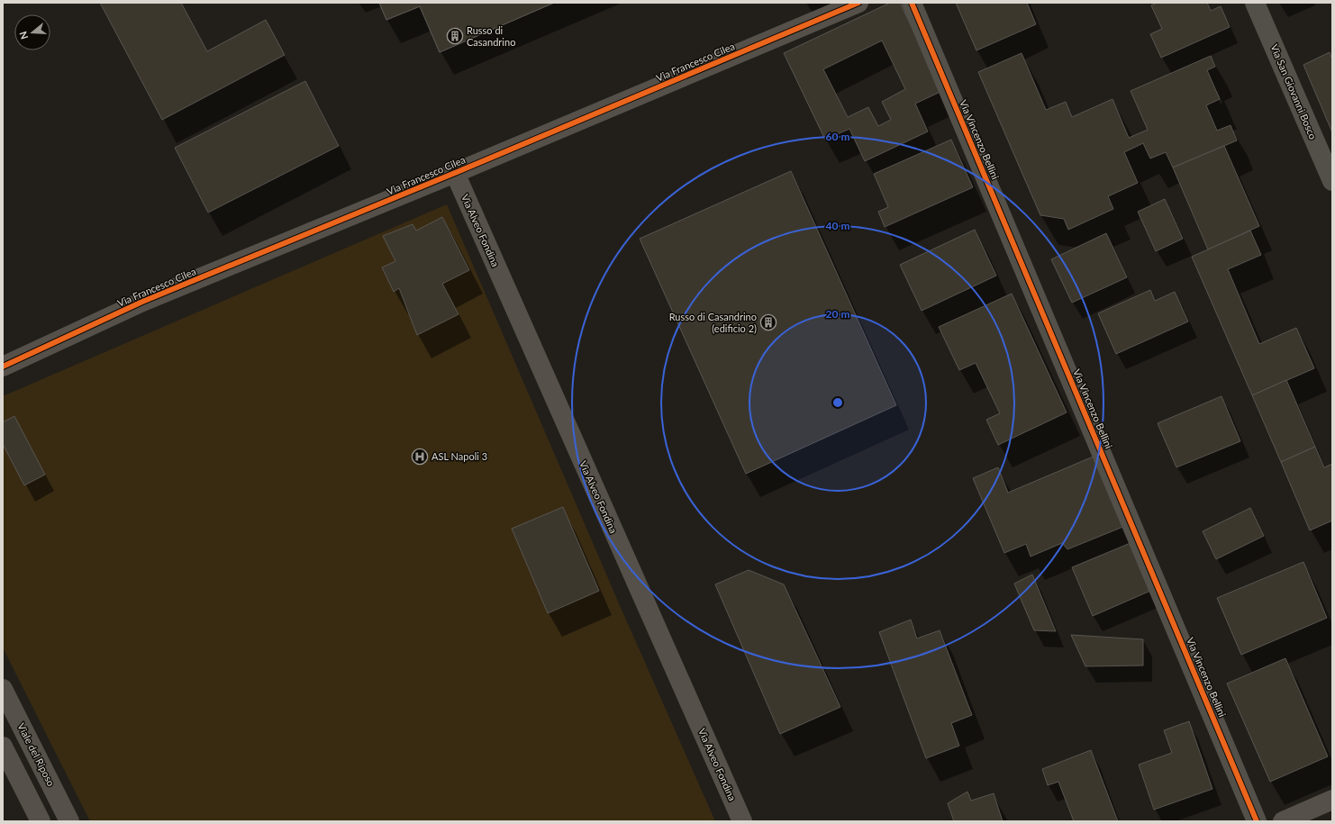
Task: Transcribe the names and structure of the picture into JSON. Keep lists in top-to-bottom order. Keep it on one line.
{"streets":{"street":["Via Francesco Cilea","Via San Giovanni Bosco","Via Vincenzo Bellini","Via Alveo Fondina","Viale del Riposo"]},"crossings":[["Via Francesco Cilea","Via Alveo Fondina"]],"places":{"building":["Russo di Casandrino","Russo di Casandrino (edificio 2)"],"hospital":["ASL Napoli 3"]},"north":"left","rings":["60 m","40 m","20 m"]}
